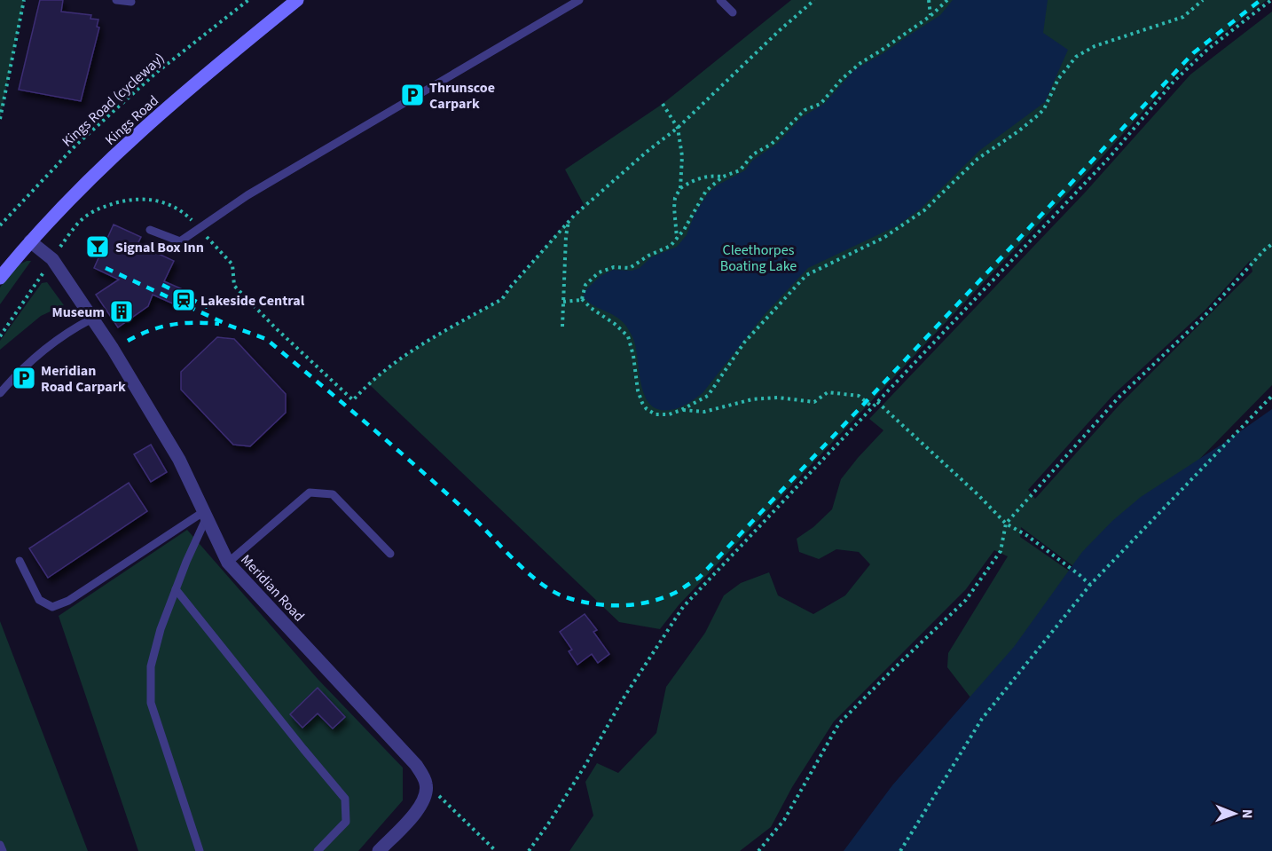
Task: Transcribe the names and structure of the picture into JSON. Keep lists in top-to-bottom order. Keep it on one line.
{"streets":{"street":["Kings Road","Meridian Road"],"path":["Kings Road (cycleway)"]},"crossings":[["Kings Road","Meridian Road"]],"parks":["Cleethorpes Boating Lake"],"places":{"parking":["Thrunscoe Carpark","Meridian Road Carpark"],"bar":["Signal Box Inn"],"station":["Lakeside Central"],"building":["Museum"]},"north":"right"}
